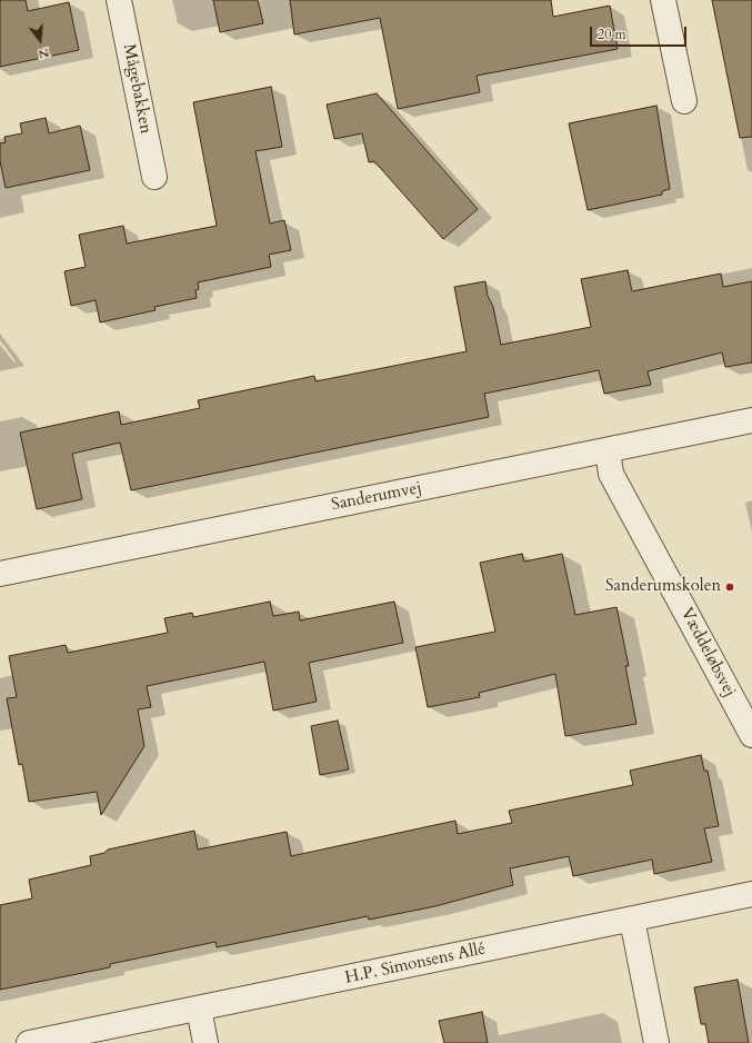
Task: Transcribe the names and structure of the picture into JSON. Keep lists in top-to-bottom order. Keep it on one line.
{"streets":{"street":["Mågebakken","Sanderumvej","Væddeløbsvej","H.P. Simonsens Allé"]},"crossings":[["Sanderumvej","Væddeløbsvej"]],"places":["Sanderumskolen"],"scale_bar":"20 m","north":"bottom"}
